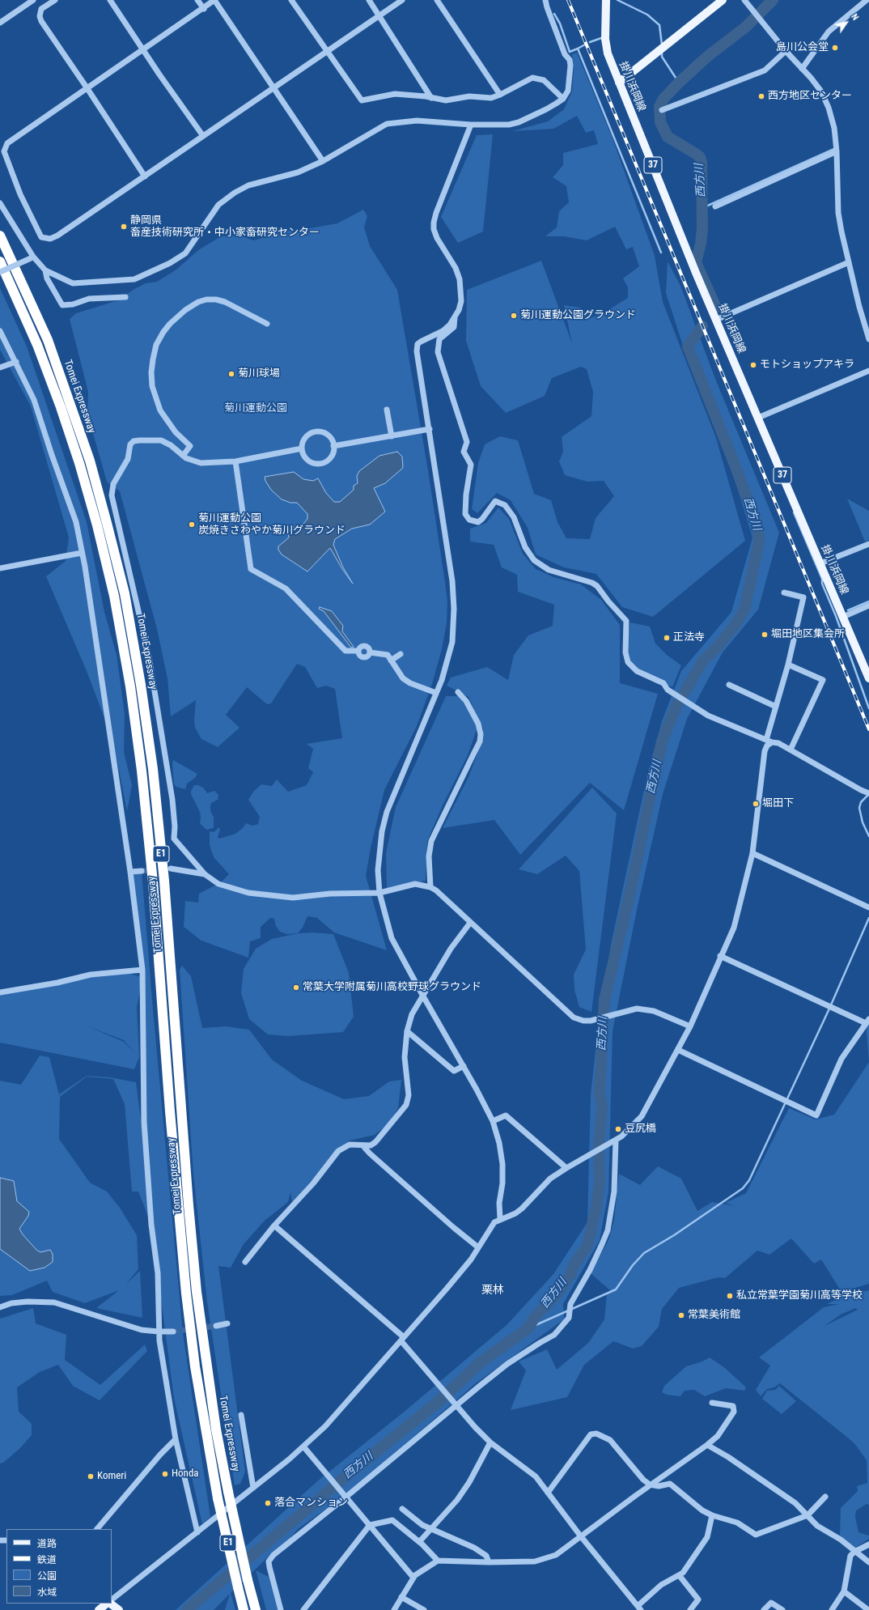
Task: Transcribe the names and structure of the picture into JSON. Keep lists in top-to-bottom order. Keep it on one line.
{"streets":{"highway":["Tomei Expressway","E1"],"main road":["掛川浜岡線","37"]},"districts":["栗林"],"water":["西方川"],"parks":["菊川運動公園"],"places":["島川公会堂","西方地区センター","静岡県 畜産技術研究所・中小家畜研究センター","菊川運動公園グラウンド","モトショップアキラ","菊川球場","菊川運動公園 炭焼きさわやか菊川グラウンド","堀田地区集会所","正法寺","堀田下","常葉大学附属菊川高校野球グラウンド","豆尻橋","私立常葉学園菊川高等学校","常葉美術館","Honda","Komeri","落合マンション"],"legend":["道路","鉄道","公園","水域"],"north":"top right"}
